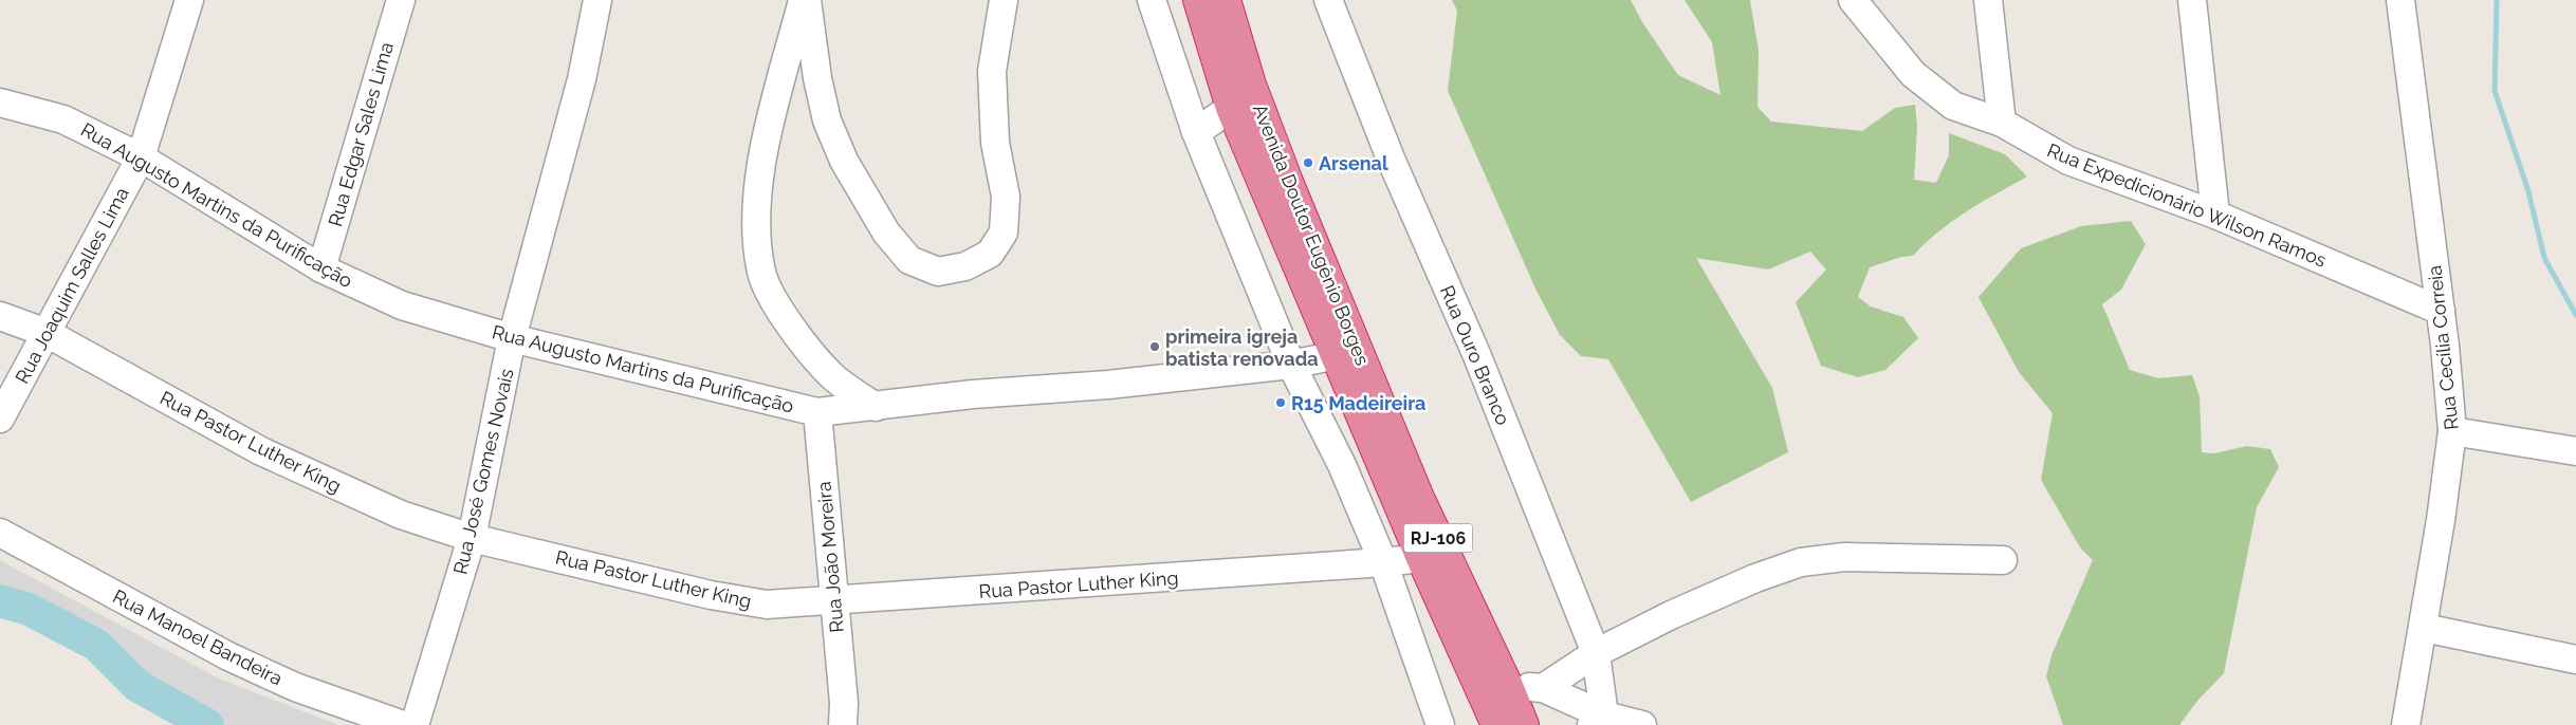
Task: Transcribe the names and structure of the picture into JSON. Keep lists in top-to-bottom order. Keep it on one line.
{"streets":{"highway":["Avenida Doutor Eugênio Borges","RJ-106"],"street":["Rua Edgar Sales Lima","Rua Augusto Martins da Purificação","Rua Expedicionário Wilson Ramos","Rua Joaquim Salles Lima","Rua Cecília Correia","Rua Ouro Branco","Rua Pastor Luther King","Rua José Gomes Novais","Rua João Moreira","Rua Manoel Bandeira"]},"crossings":[["Rua Edgar Sales Lima","Rua Augusto Martins da Purificação"],["Rua Augusto Martins da Purificação","Avenida Doutor Eugênio Borges"],["Rua Augusto Martins da Purificação","Rua Joaquim Salles Lima"],["Rua Augusto Martins da Purificação","Rua José Gomes Novais"],["Rua Augusto Martins da Purificação","Rua João Moreira"],["Rua Expedicionário Wilson Ramos","Rua Cecília Correia"],["Avenida Doutor Eugênio Borges","Rua Pastor Luther King"],["Rua Joaquim Salles Lima","Rua Pastor Luther King"],["Rua Pastor Luther King","Rua José Gomes Novais"],["Rua Pastor Luther King","Rua João Moreira"]],"places":["Arsenal","primeira igreja batista renovada","R15 Madeireira"]}
